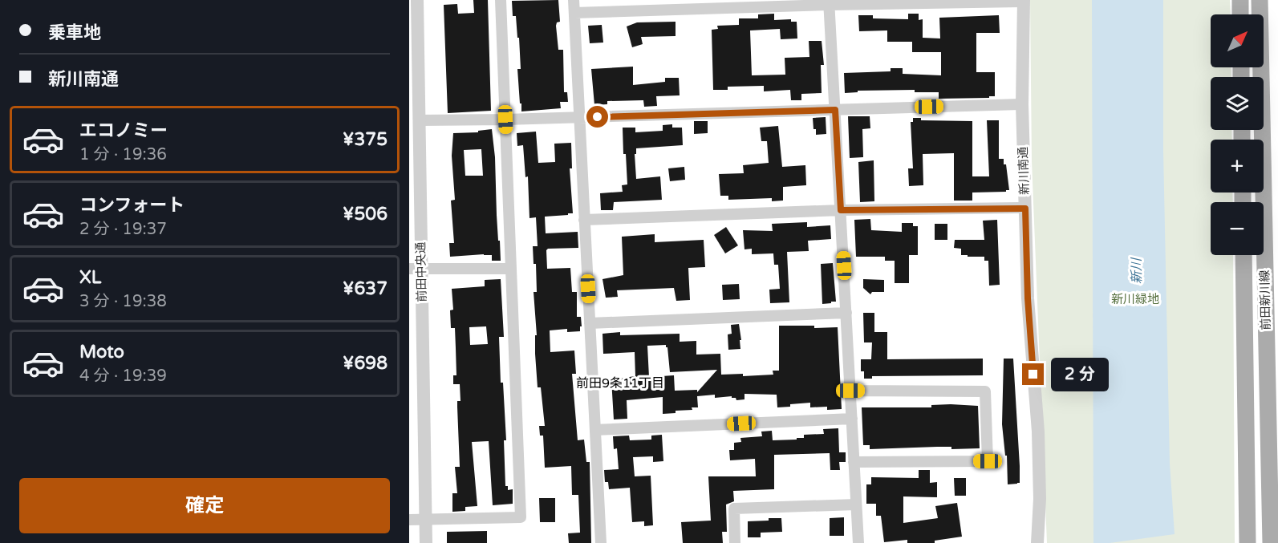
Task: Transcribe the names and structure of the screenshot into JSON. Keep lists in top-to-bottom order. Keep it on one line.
{"streets":{"main road":["前田新川線"],"street":["新川南通","前田中央通"]},"districts":["前田9条11丁目"],"water":["新川"],"parks":["新川緑地"],"north":"top right","page":{"banner":["乗車地","新川南通"],"map_buttons":["+","−"],"list":[{"name":"エコノミー","note":"1 分 · 19:36","value":"¥375"},{"name":"コンフォート","note":"2 分 · 19:37","value":"¥506"},{"name":"XL","note":"3 分 · 19:38","value":"¥637"},{"name":"Moto","note":"4 分 · 19:39","value":"¥698"}],"bubble":"2 分","buttons":"確定"}}
